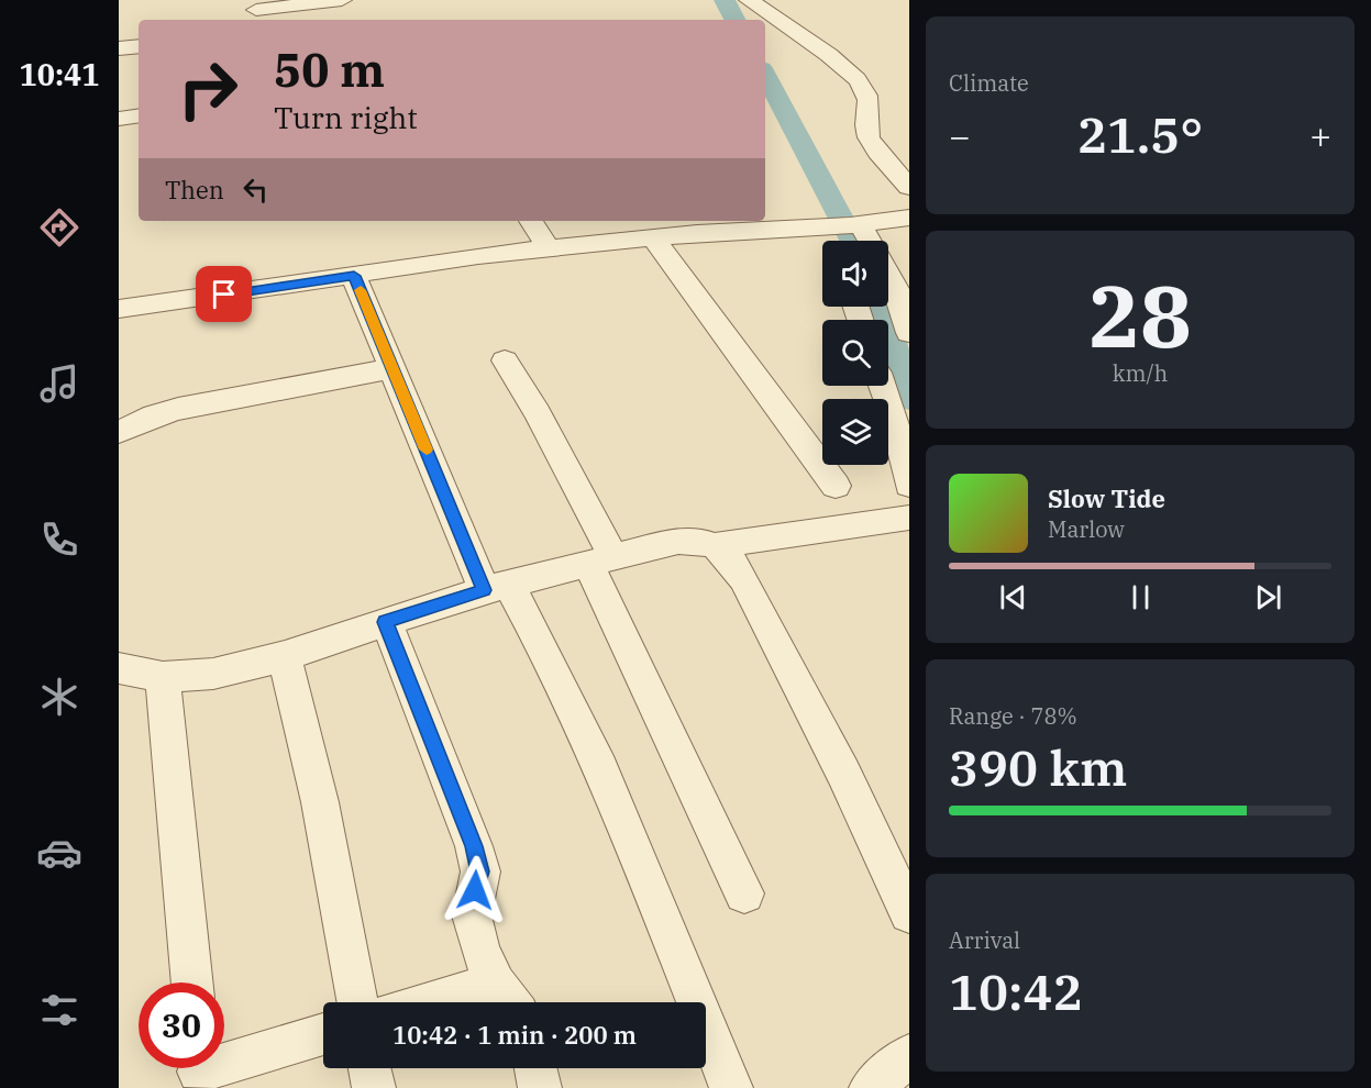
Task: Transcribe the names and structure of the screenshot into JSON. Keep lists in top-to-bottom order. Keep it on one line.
{"page":{"tabs":"10:41","tile":["Climate",["28","km/h"],["Range · 78%","390 km"],["Arrival","10:42"]],"turn":["50 m","Turn right"],"heat":["−","21.5°","+"],"then":"Then","song":["Slow Tide","Marlow"],"limit":"30","trip":"10:42 · 1 min · 200 m"}}
